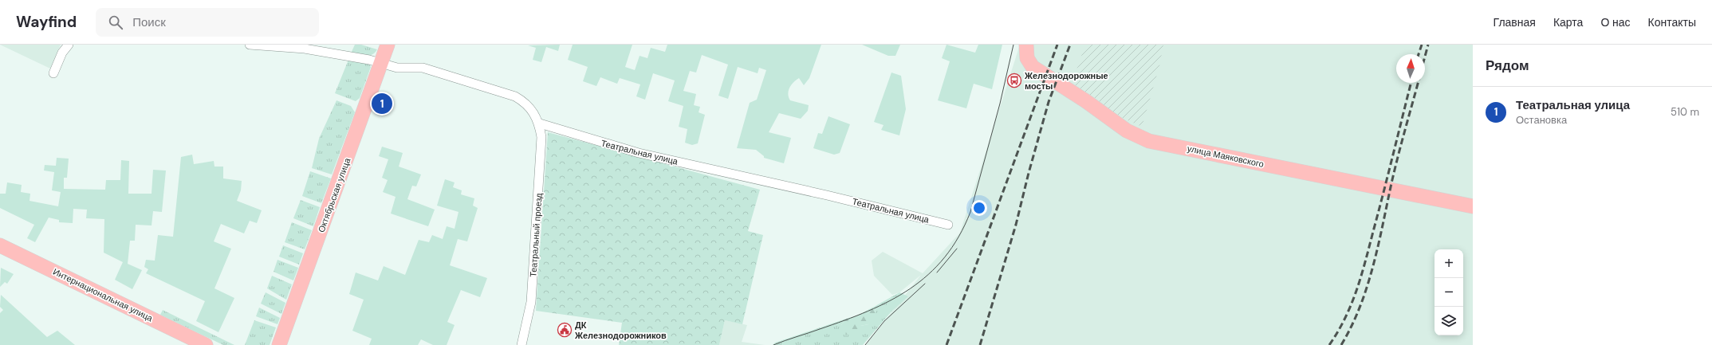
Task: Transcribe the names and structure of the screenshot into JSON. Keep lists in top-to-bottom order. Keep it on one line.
{"streets":{"main road":["улица Маяковского","Октябрьская улица","Интернациональная улица"],"street":["Театральная улица","Театральный проезд"]},"crossings":[["Театральная улица","Театральный проезд"]],"places":{"bus stop":["Железнодорожные мосты"],"public building":["ДК Железнодорожников"]},"north":"top","page":{"header":"Wayfind","search":"Поиск","nav":["Главная","Карта","О нас","Контакты"],"heading":"Рядом","list":[{"mark":"1","name":"Театральная улица","note":"Остановка","value":"510 m"}],"pins":"1","map_buttons":["+","−"]}}
